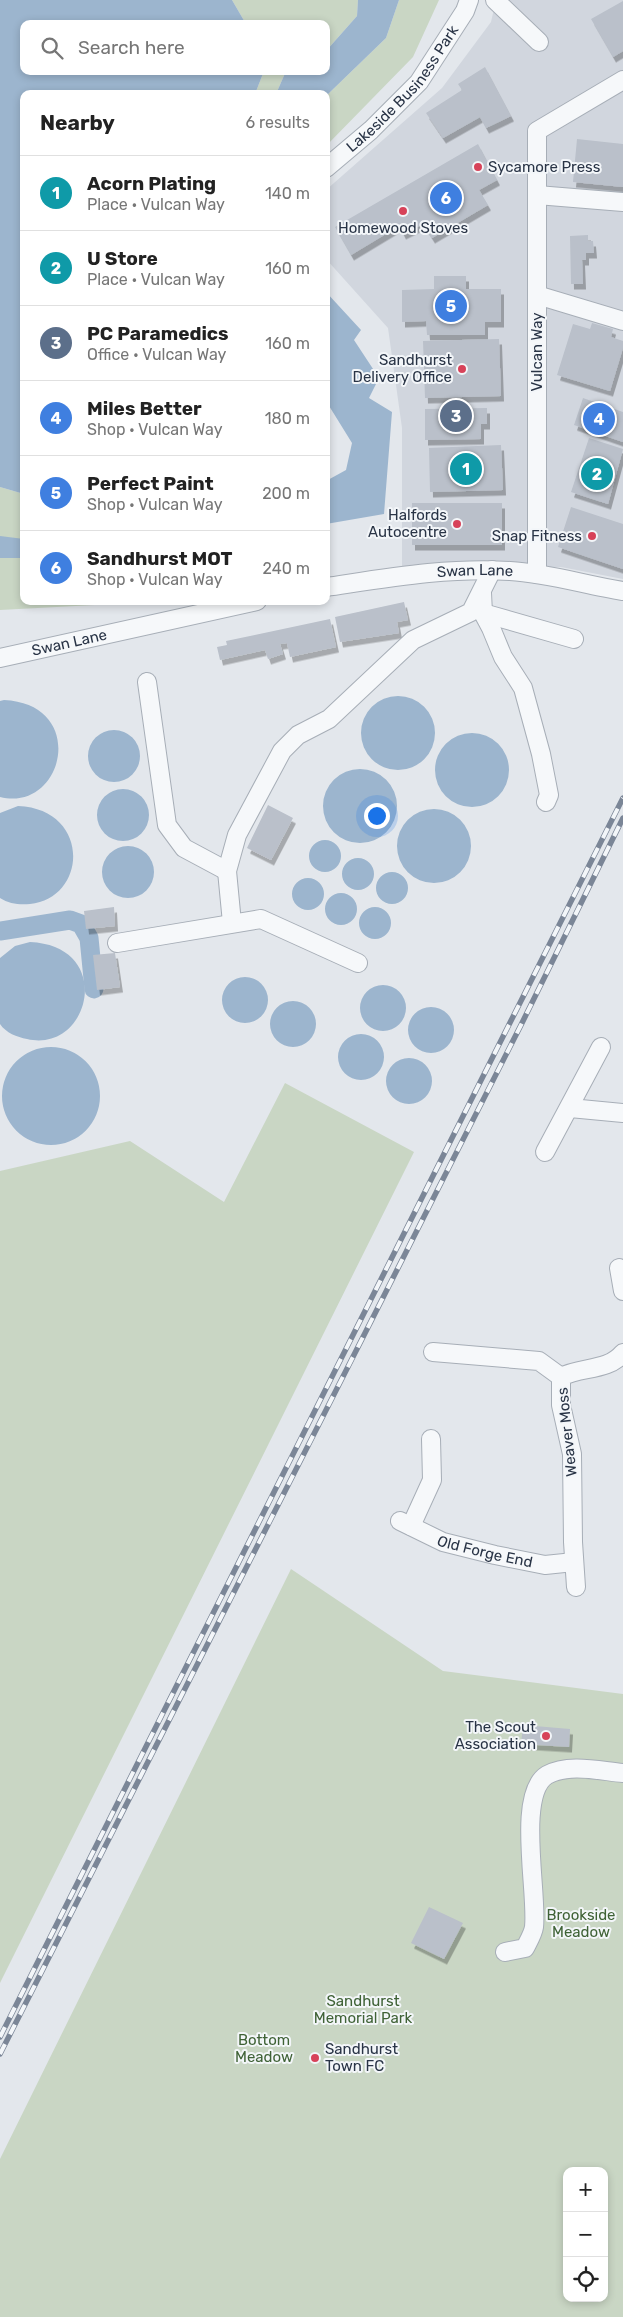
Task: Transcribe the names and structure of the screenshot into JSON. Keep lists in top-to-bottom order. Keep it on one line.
{"streets":{"street":["Lakeside Business Park","Vulcan Way","Swan Lane","Weaver Moss","Old Forge End"]},"crossings":[["Vulcan Way","Swan Lane"],["Weaver Moss","Old Forge End"]],"parks":["Brookside Meadow","Sandhurst Memorial Park","Bottom Meadow"],"places":["Sycamore Press","Homewood Stoves","Sandhurst Delivery Office","Halfords Autocentre","Snap Fitness","The Scout Association","Sandhurst Town FC"],"page":{"search":"Search here","heading":["Nearby","6 results"],"list":[{"mark":"1","name":"Acorn Plating","note":"Place · Vulcan Way","value":"140 m"},{"mark":"2","name":"U Store","note":"Place · Vulcan Way","value":"160 m"},{"mark":"3","name":"PC Paramedics","note":"Office · Vulcan Way","value":"160 m"},{"mark":"4","name":"Miles Better","note":"Shop · Vulcan Way","value":"180 m"},{"mark":"5","name":"Perfect Paint","note":"Shop · Vulcan Way","value":"200 m"},{"mark":"6","name":"Sandhurst MOT","note":"Shop · Vulcan Way","value":"240 m"}],"pins":["6","5","3","4","1","2"],"map_buttons":["+","−"]}}
